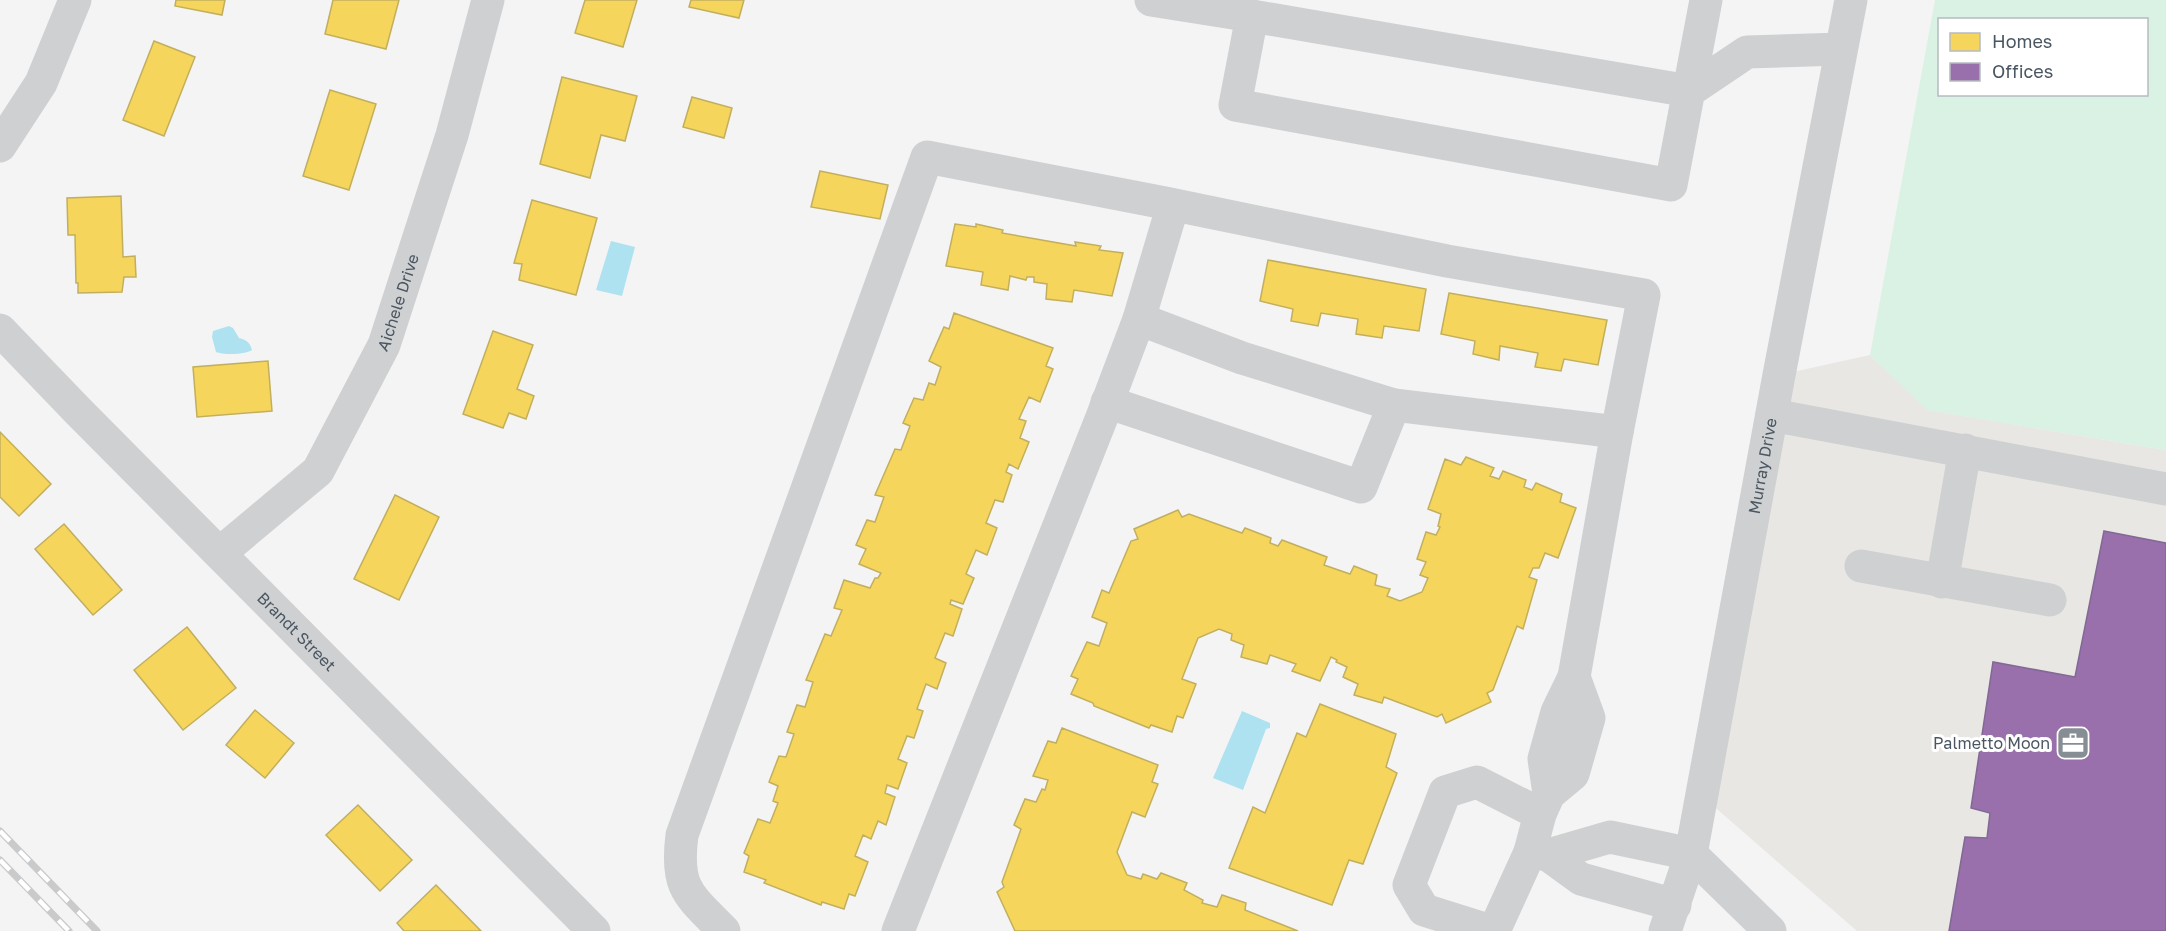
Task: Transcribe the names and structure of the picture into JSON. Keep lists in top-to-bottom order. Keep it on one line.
{"streets":{"street":["Aichele Drive","Murray Drive","Brandt Street"]},"crossings":[["Aichele Drive","Brandt Street"]],"places":{"office":["Palmetto Moon"]},"legend":["Homes","Offices"]}
